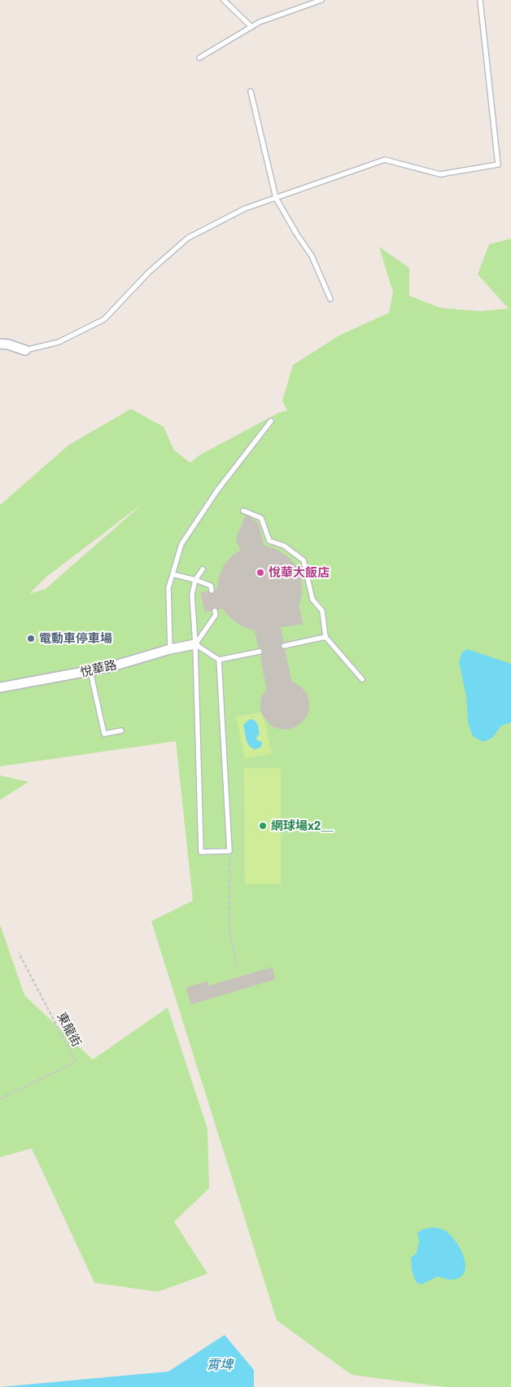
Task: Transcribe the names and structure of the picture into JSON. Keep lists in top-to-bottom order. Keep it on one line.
{"streets":{"street":["悅華路"],"path":["東龍街"]},"water":["霄埤"],"places":["悅華大飯店","電動車停車場","網球場x2＿"]}
